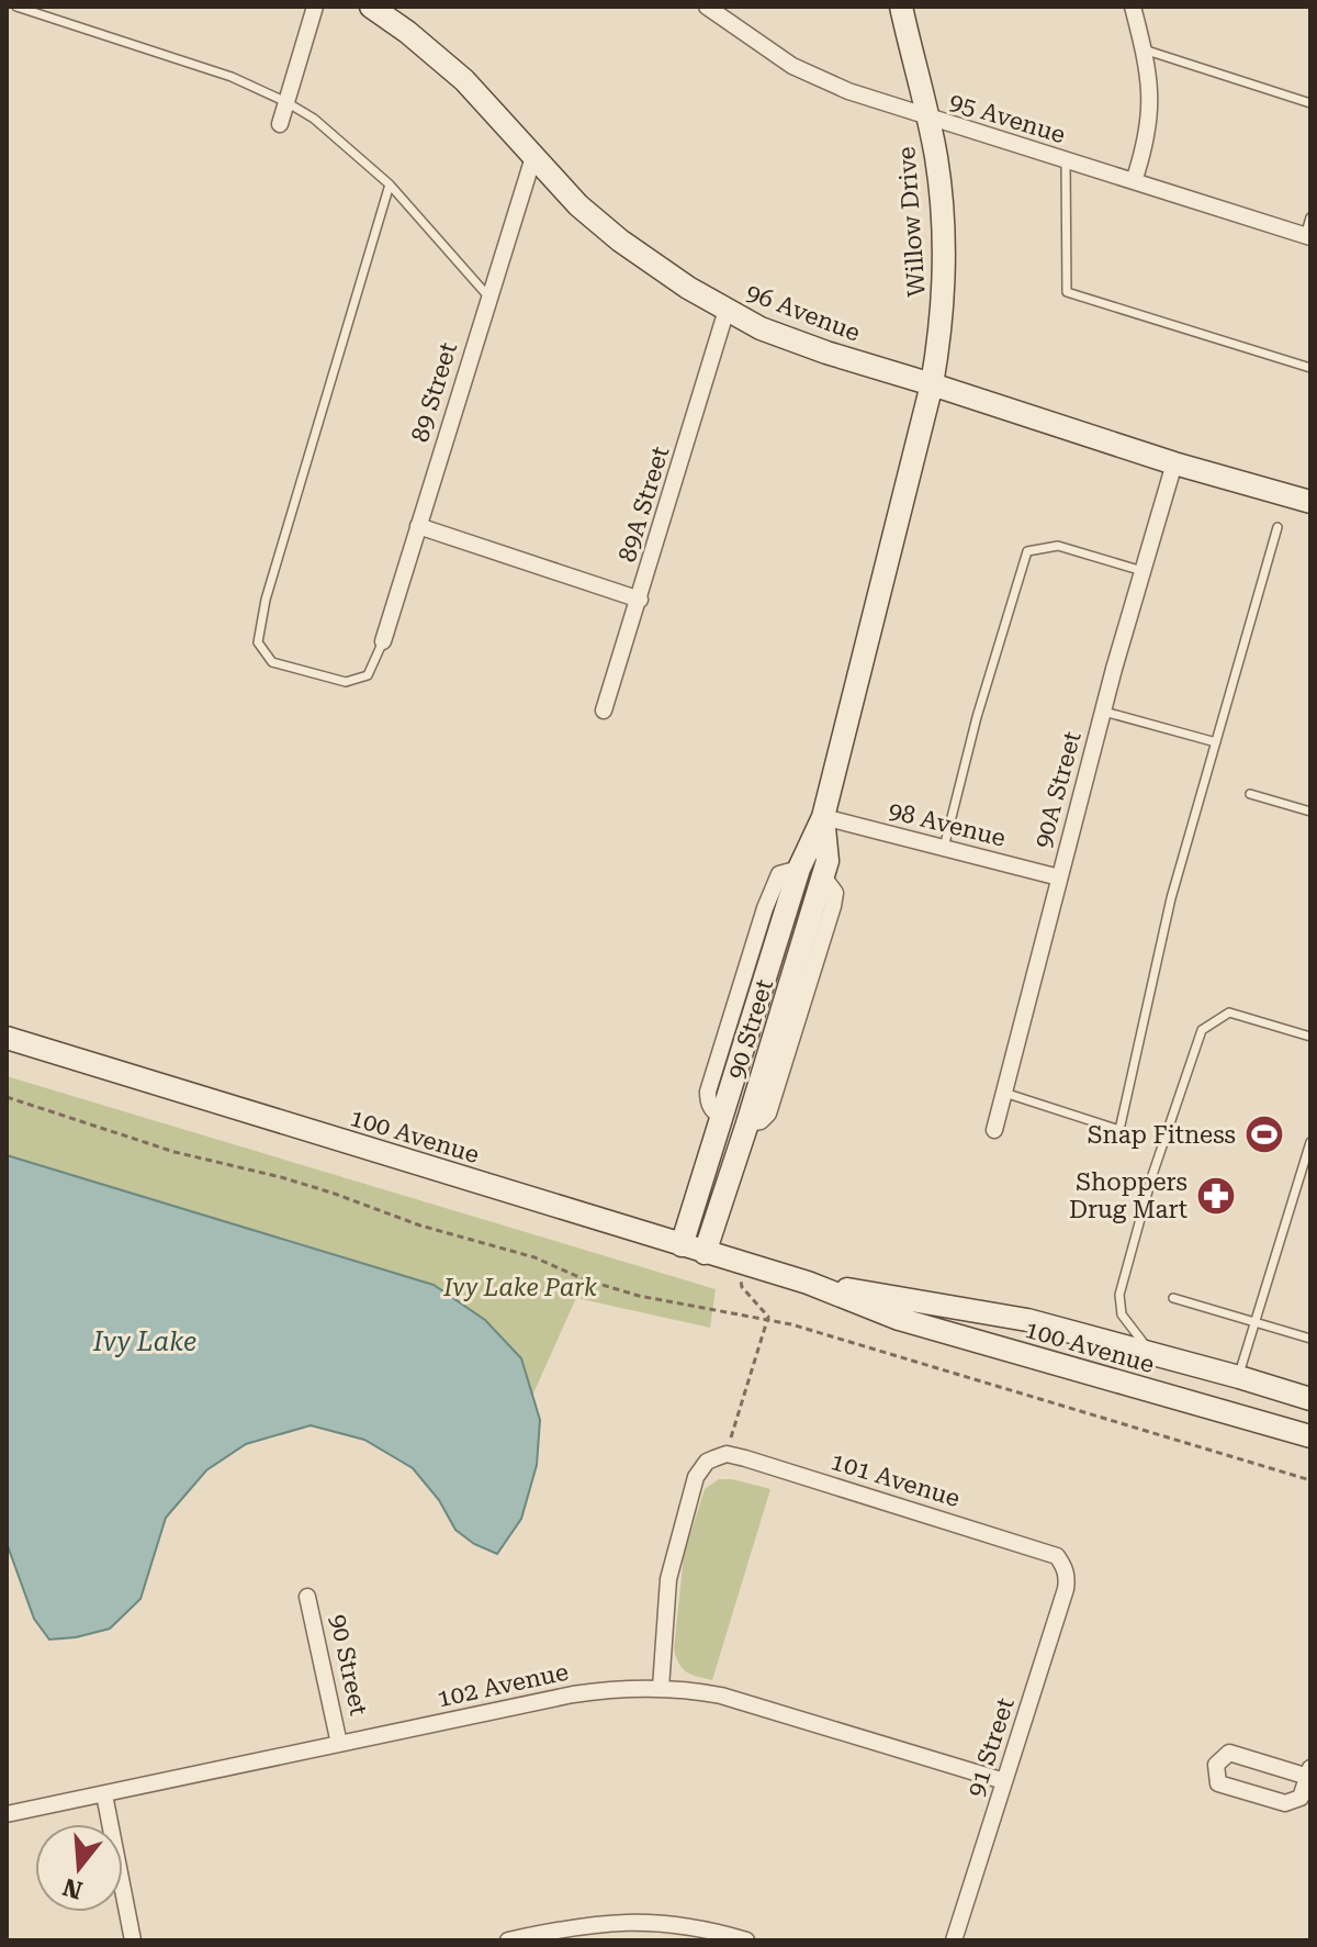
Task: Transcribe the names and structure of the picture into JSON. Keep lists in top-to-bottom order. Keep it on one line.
{"streets":{"street":["95 Avenue","Willow Drive","96 Avenue","89 Street","89A Street","90A Street","98 Avenue","90 Street","100 Avenue","101 Avenue","102 Avenue","91 Street"]},"crossings":[["95 Avenue","Willow Drive"],["Willow Drive","96 Avenue"],["Willow Drive","90 Street"],["96 Avenue","89 Street"],["96 Avenue","89A Street"],["96 Avenue","90A Street"],["96 Avenue","90 Street"],["90A Street","98 Avenue"],["98 Avenue","90 Street"],["90 Street","100 Avenue"],["90 Street","102 Avenue"],["101 Avenue","91 Street"],["102 Avenue","91 Street"]],"water":["Ivy Lake"],"parks":["Ivy Lake Park"],"places":{"sports":["Snap Fitness"],"pharmacy":["Shoppers Drug Mart"]},"north":"bottom"}
